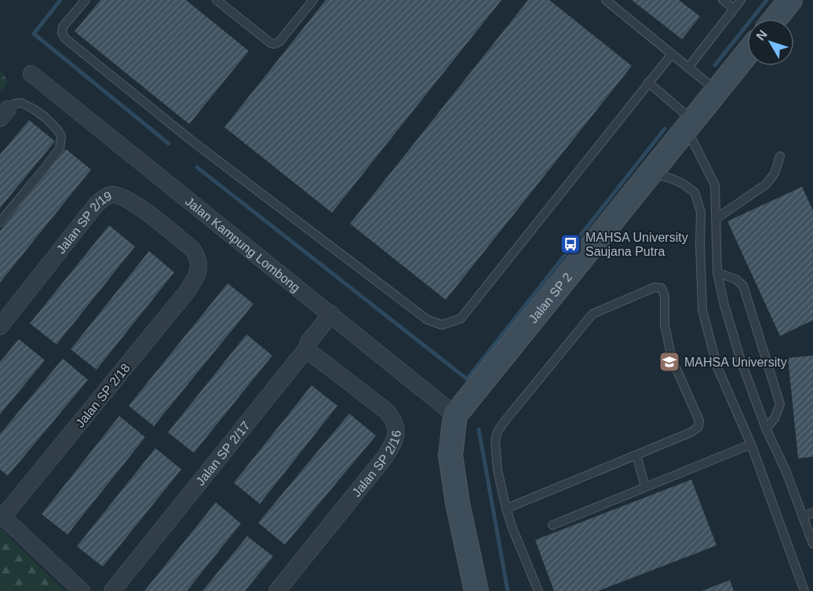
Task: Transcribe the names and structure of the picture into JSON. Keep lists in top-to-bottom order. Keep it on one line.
{"streets":{"street":["Jalan SP 2/19","Jalan Kampung Lombong","Jalan SP 2","Jalan SP 2/18","Jalan SP 2/17","Jalan SP 2/16"]},"crossings":[["Jalan SP 2/19","Jalan SP 2/18"],["Jalan Kampung Lombong","Jalan SP 2"],["Jalan Kampung Lombong","Jalan SP 2/17"],["Jalan SP 2/17","Jalan SP 2/16"]],"places":{"bus stop":["MAHSA University Saujana Putra"],"school or university":["MAHSA University"]},"north":"top left"}
